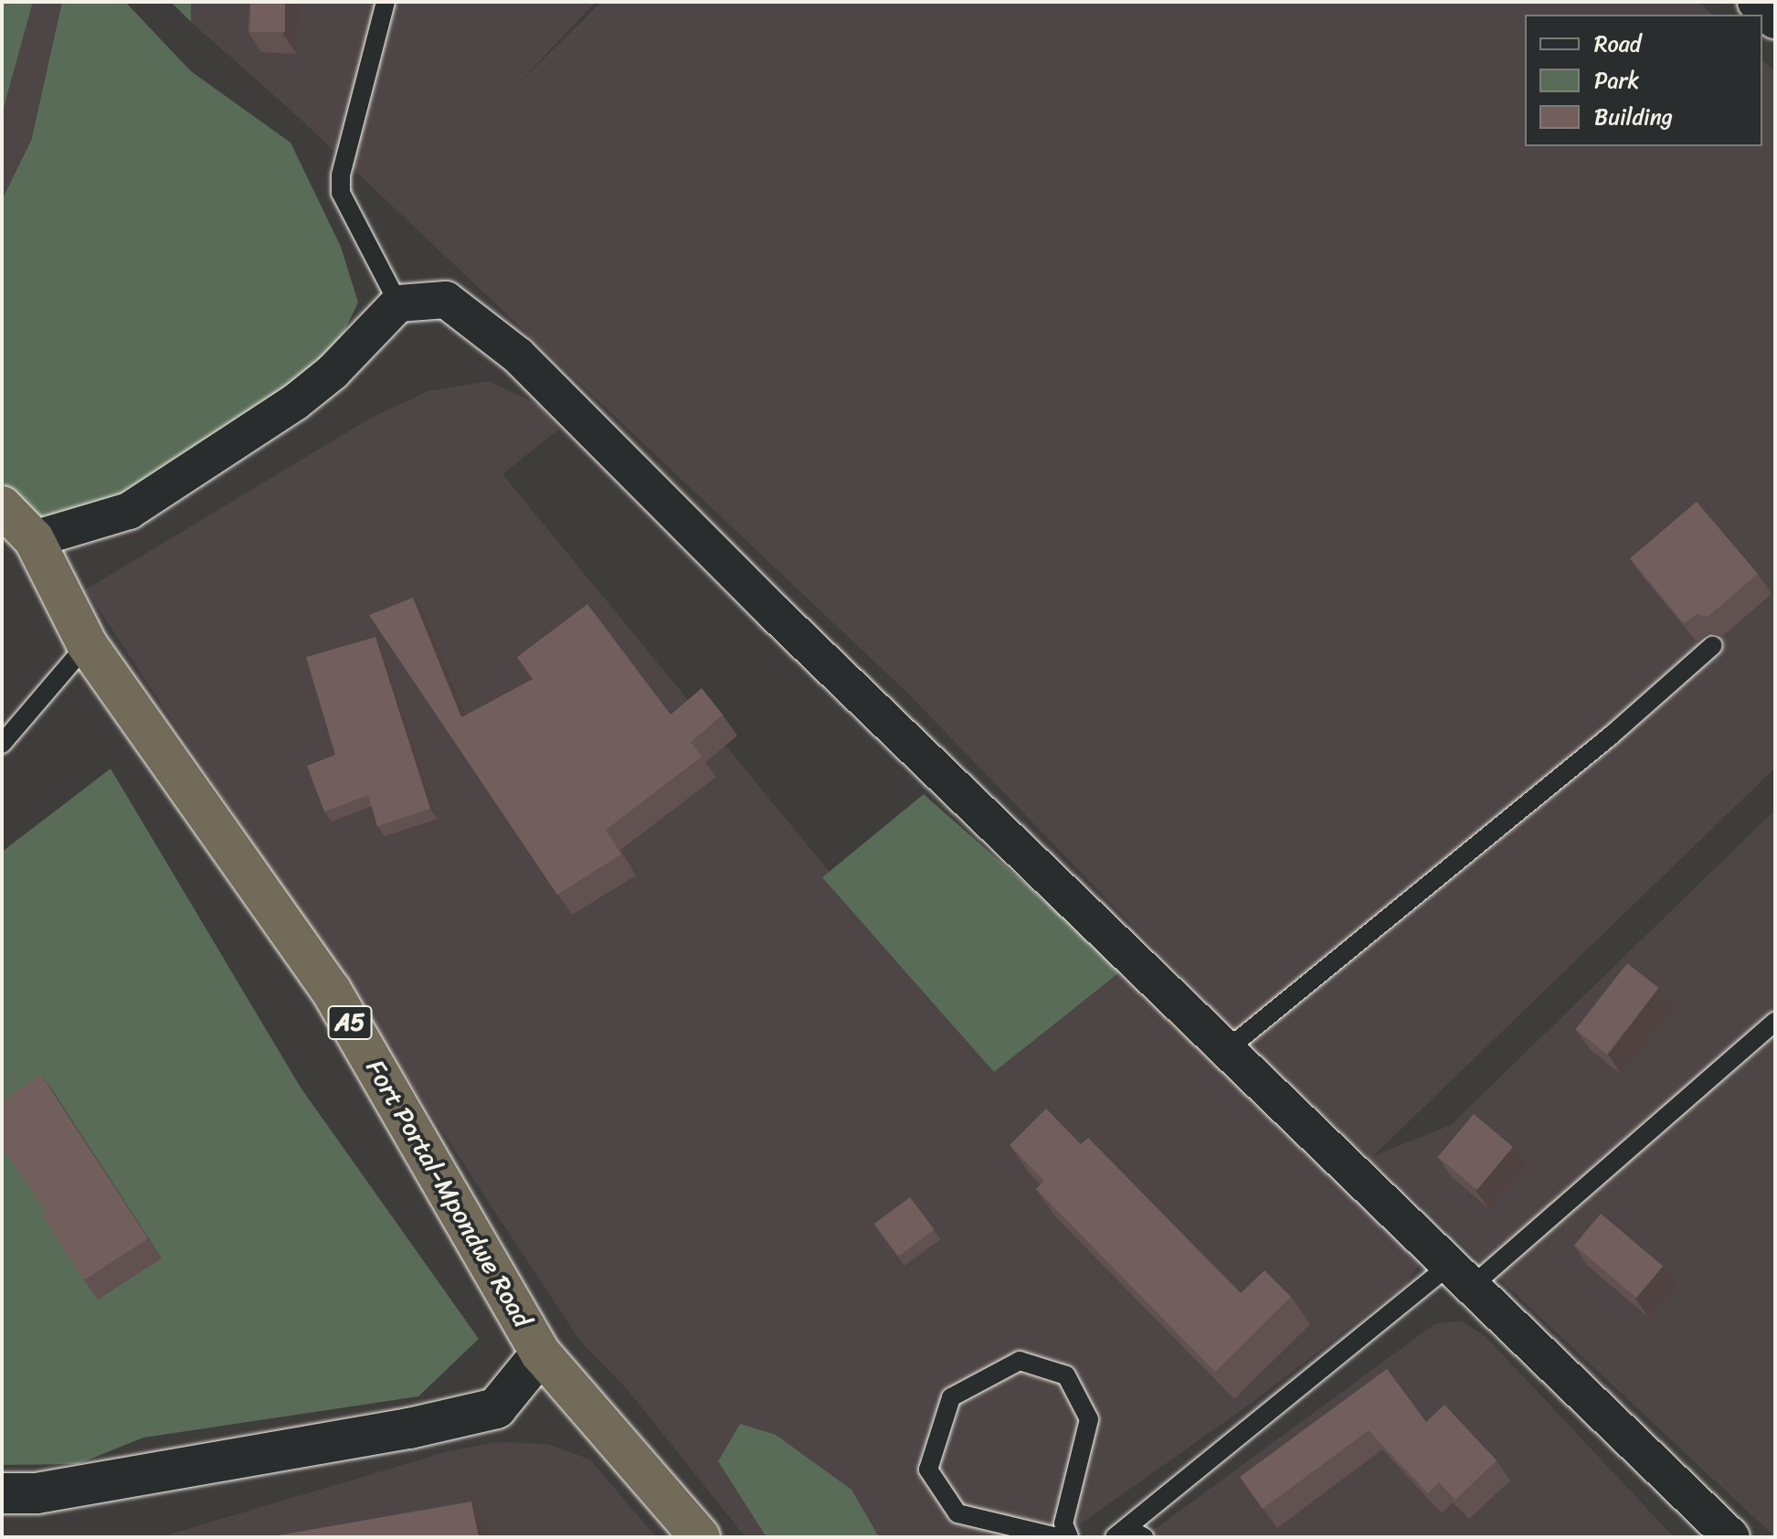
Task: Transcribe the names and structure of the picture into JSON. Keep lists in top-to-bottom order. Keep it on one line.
{"streets":{"highway":["A5","Fort Portal-Mpondwe Road"]},"legend":["Road","Park","Building"]}
